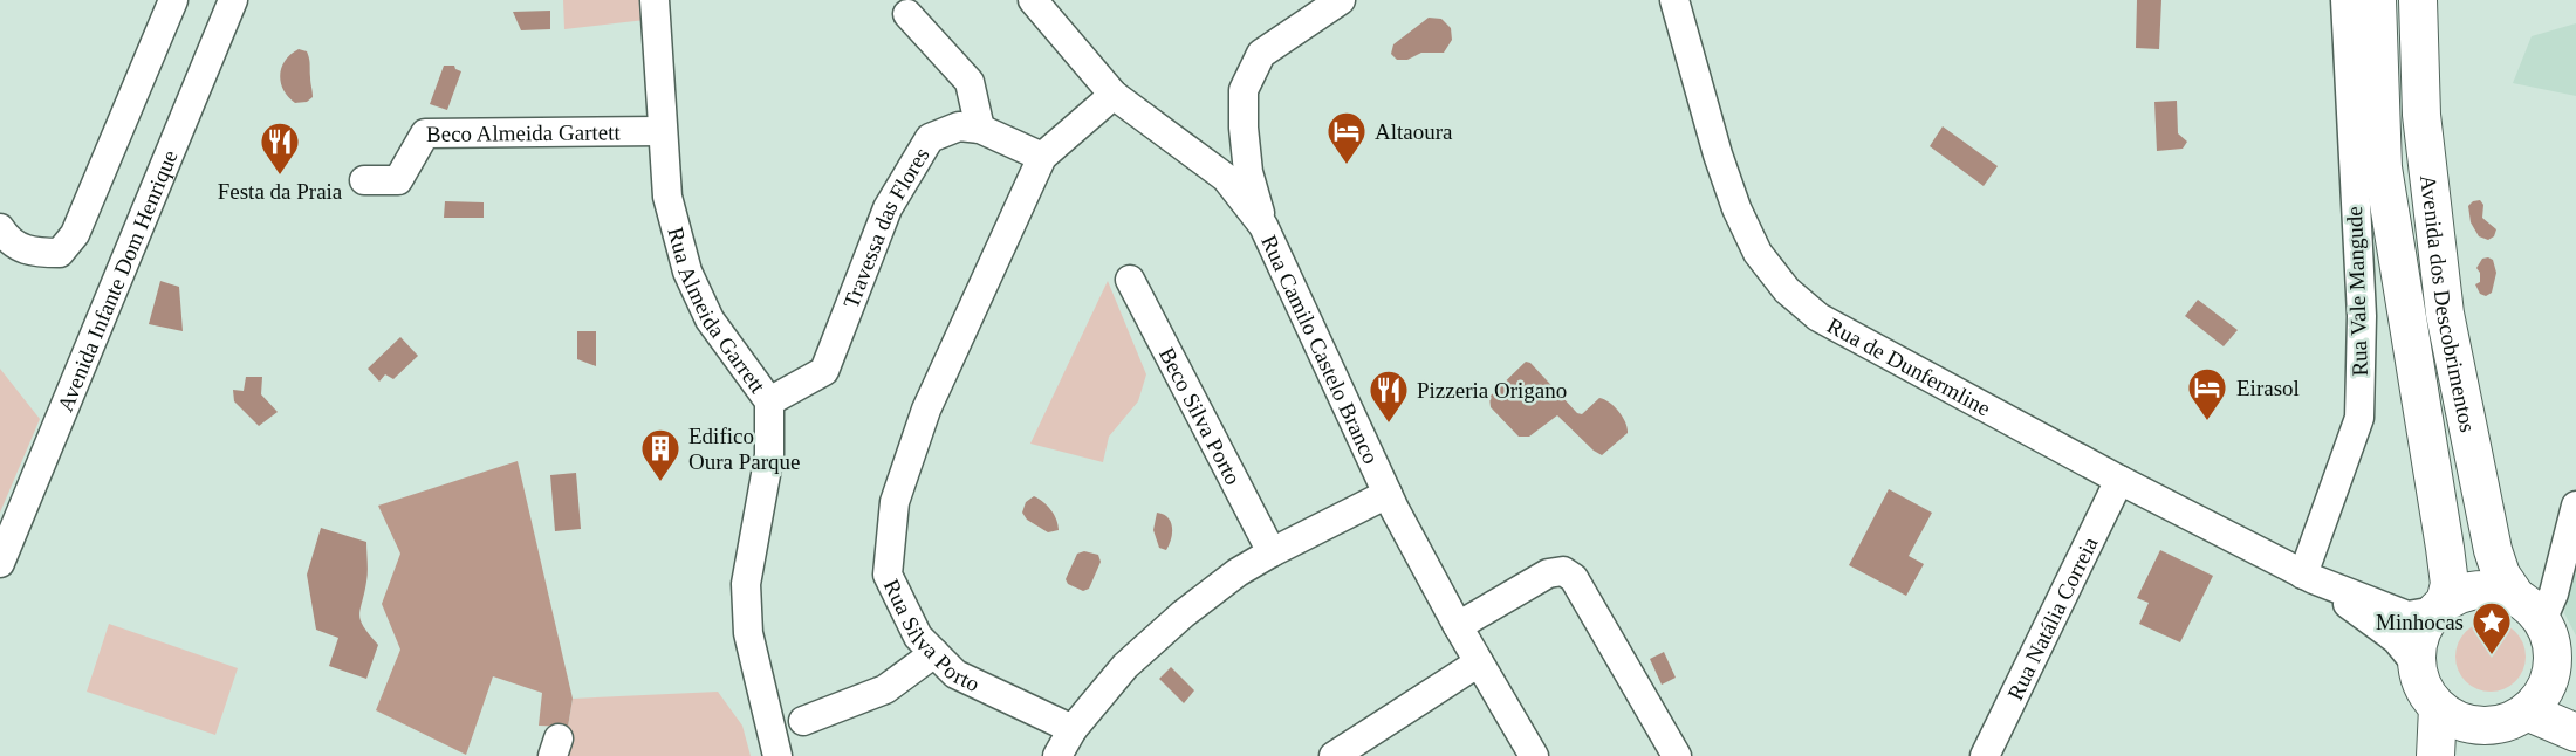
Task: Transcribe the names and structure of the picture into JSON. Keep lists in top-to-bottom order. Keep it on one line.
{"streets":{"main road":["Avenida dos Descobrimentos"],"street":["Beco Almeida Gartett","Travessa das Flores","Avenida Infante Dom Henrique","Rua Vale Mangude","Rua Almeida Garrett","Rua Camilo Castelo Branco","Rua de Dunfermline","Beco Silva Porto","Rua Natália Correia","Rua Silva Porto"]},"crossings":[["Beco Almeida Gartett","Rua Almeida Garrett"],["Travessa das Flores","Rua Almeida Garrett"],["Rua Vale Mangude","Rua de Dunfermline"],["Avenida dos Descobrimentos","Rua de Dunfermline"],["Rua Camilo Castelo Branco","Rua Silva Porto"],["Rua de Dunfermline","Rua Natália Correia"]],"places":{"hotel":["Altaoura","Eirasol"],"restaurant":["Festa da Praia","Pizzeria Origano"],"building":["Edifico Oura Parque"],"place":["Minhocas"]}}
